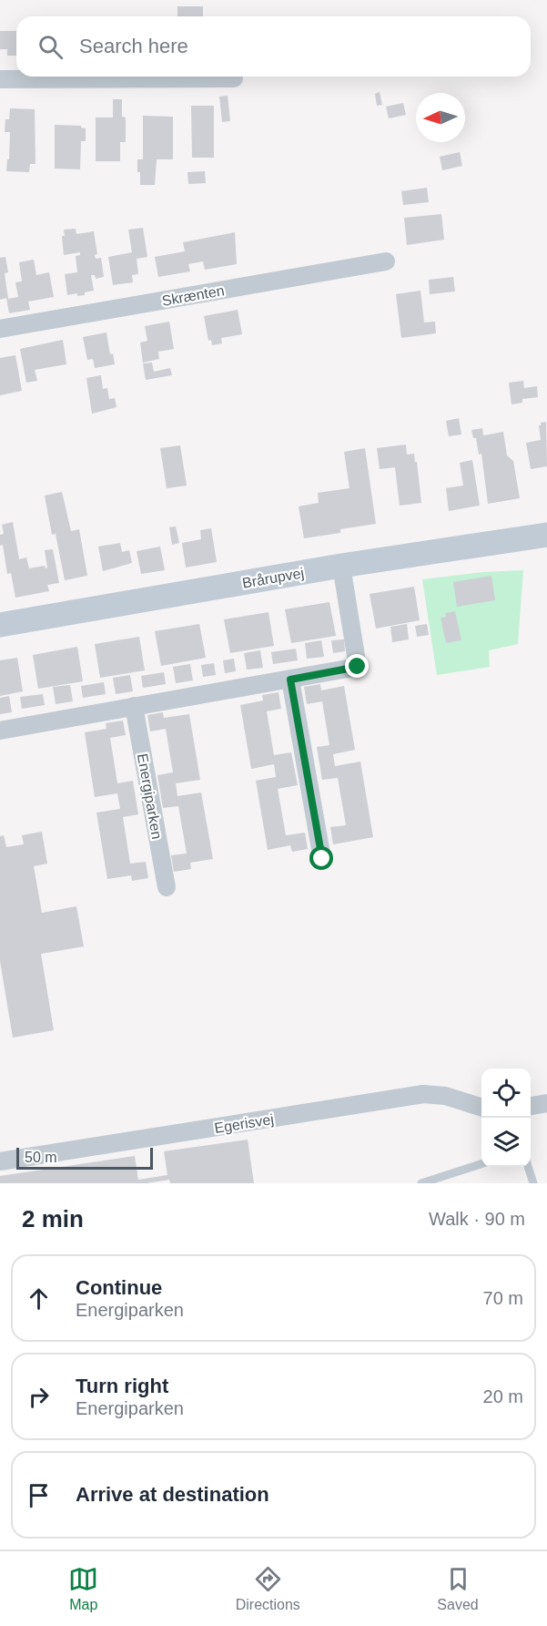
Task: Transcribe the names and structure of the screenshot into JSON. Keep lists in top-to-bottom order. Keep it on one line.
{"streets":{"street":["Skrænten","Brårupvej","Energiparken","Egerisvej"]},"scale_bar":"50 m","north":"left","page":{"search":"Search here","scale":"50 m","heading":["2 min","Walk · 90 m"],"list":[["Continue","Energiparken","70 m"],["Turn right","Energiparken","20 m"],"Arrive at destination"],"nav":["Map","Directions","Saved"]}}
